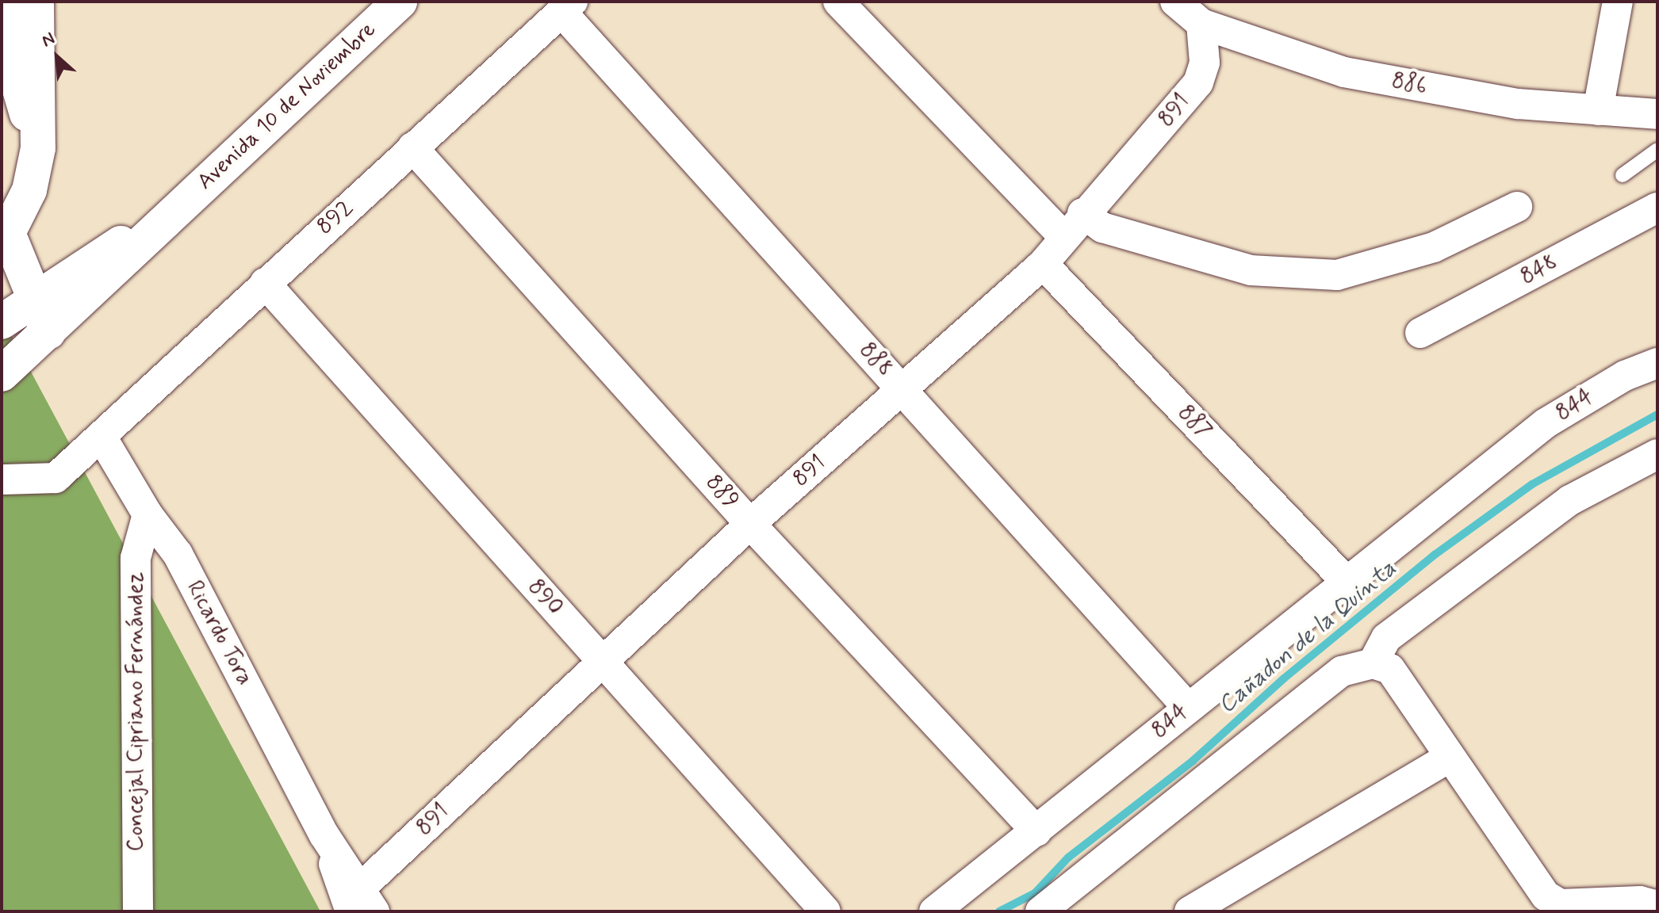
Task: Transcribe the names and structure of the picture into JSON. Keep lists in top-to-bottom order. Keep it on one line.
{"streets":{"main road":["Avenida 10 de Noviembre"],"street":["886","891","892","848","888","844","887","889","890","Ricardo Tora","Concejal Cipriano Fernández"]},"crossings":[["886","891"],["891","888"],["891","887"],["891","889"],["891","890"],["891","Ricardo Tora"],["892","888"],["892","889"],["892","890"],["892","Ricardo Tora"],["888","844"],["844","887"],["844","889"],["Ricardo Tora","Concejal Cipriano Fernández"]],"water":["Cañadon de la Quinta"],"north":"top left"}
